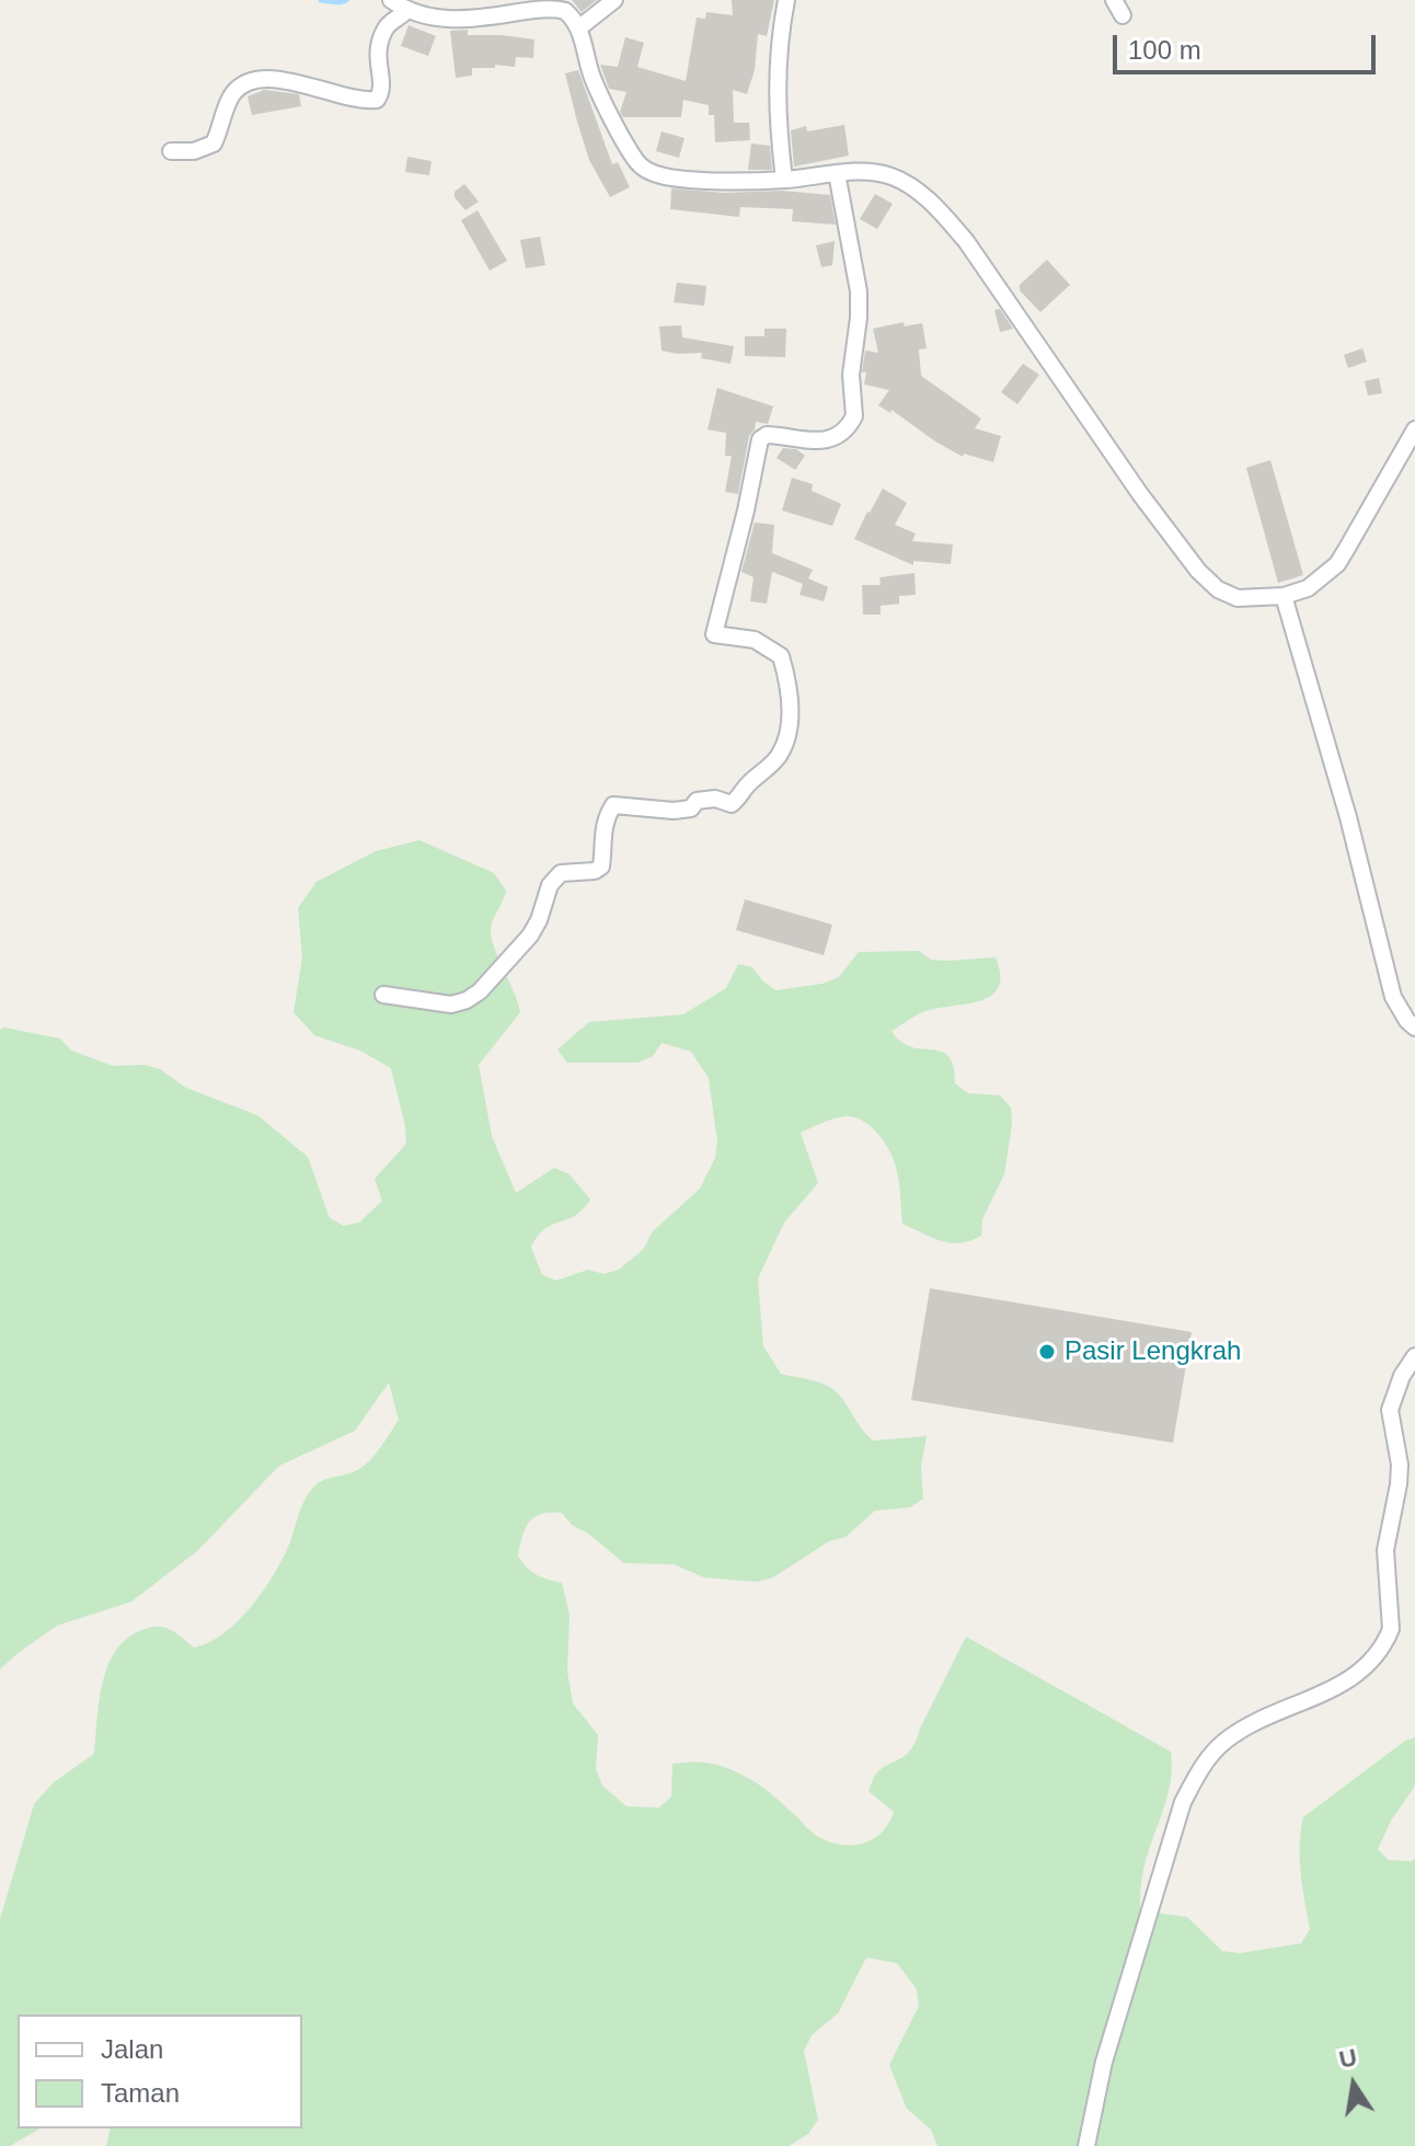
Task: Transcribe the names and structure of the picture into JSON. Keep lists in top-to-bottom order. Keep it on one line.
{"places":["Pasir Lengkrah"],"legend":["Jalan","Taman"],"scale_bar":"100 m","north":"top"}
